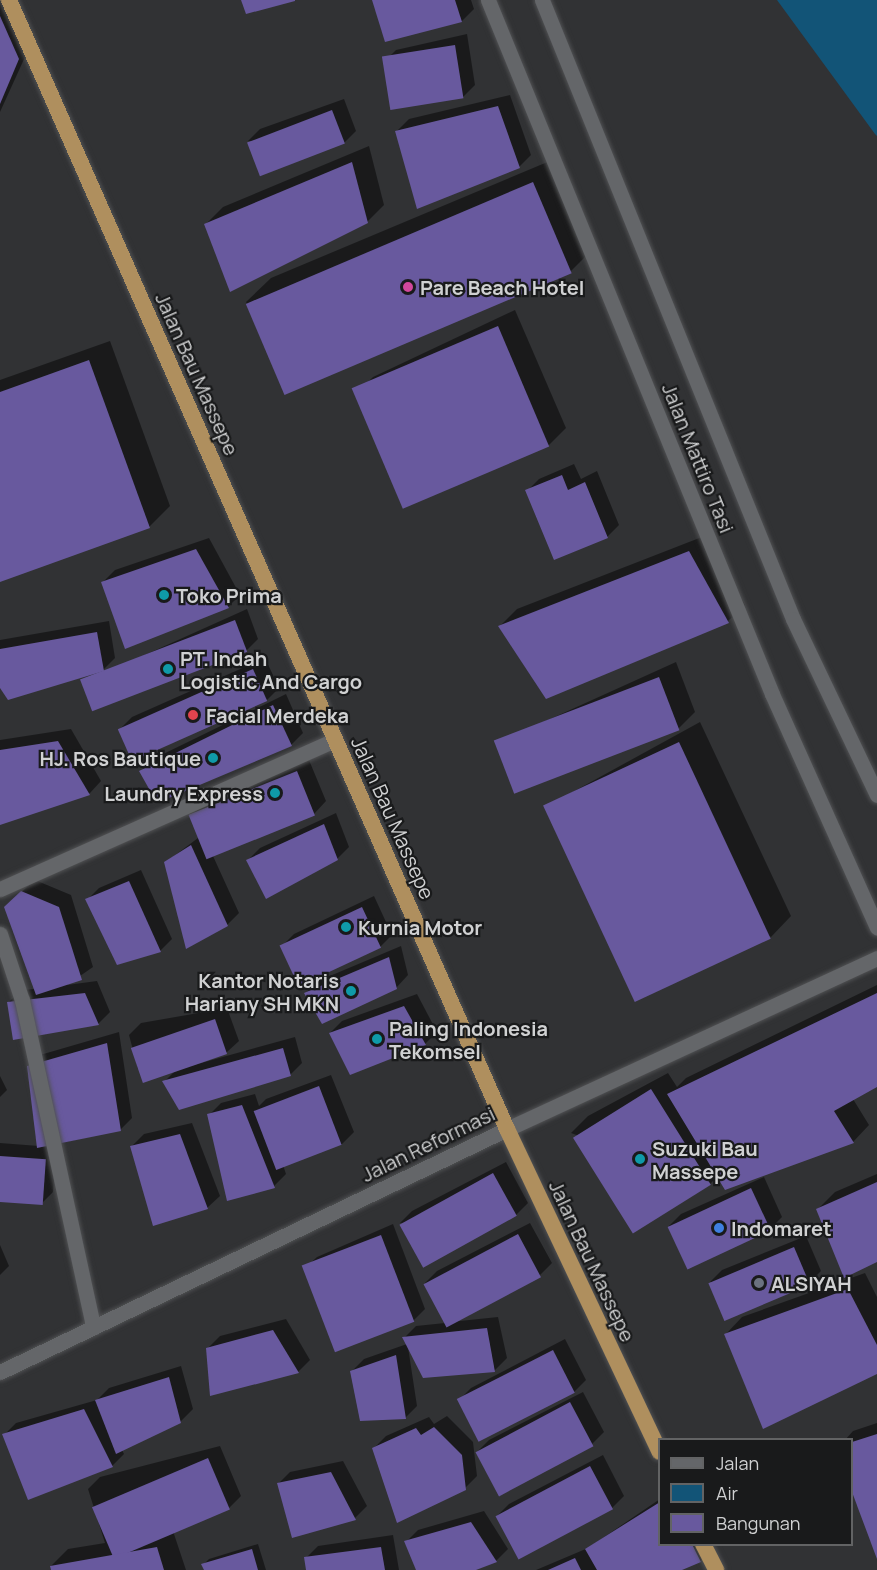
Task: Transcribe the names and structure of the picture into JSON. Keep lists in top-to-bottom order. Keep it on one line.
{"streets":{"highway":["Jalan Bau Massepe"],"main road":["Jalan Mattiro Tasi","Jalan Reformasi"]},"crossings":[["Jalan Bau Massepe","Jalan Reformasi"]],"places":["Pare Beach Hotel","Toko Prima","PT. Indah Logistic And Cargo","Facial Merdeka","HJ. Ros Bautique","Laundry Express","Kurnia Motor","Kantor Notaris Hariany SH MKN","Paling Indonesia Tekomsel","Suzuki Bau Massepe","Indomaret","ALSIYAH"],"legend":["Jalan","Air","Bangunan"]}
